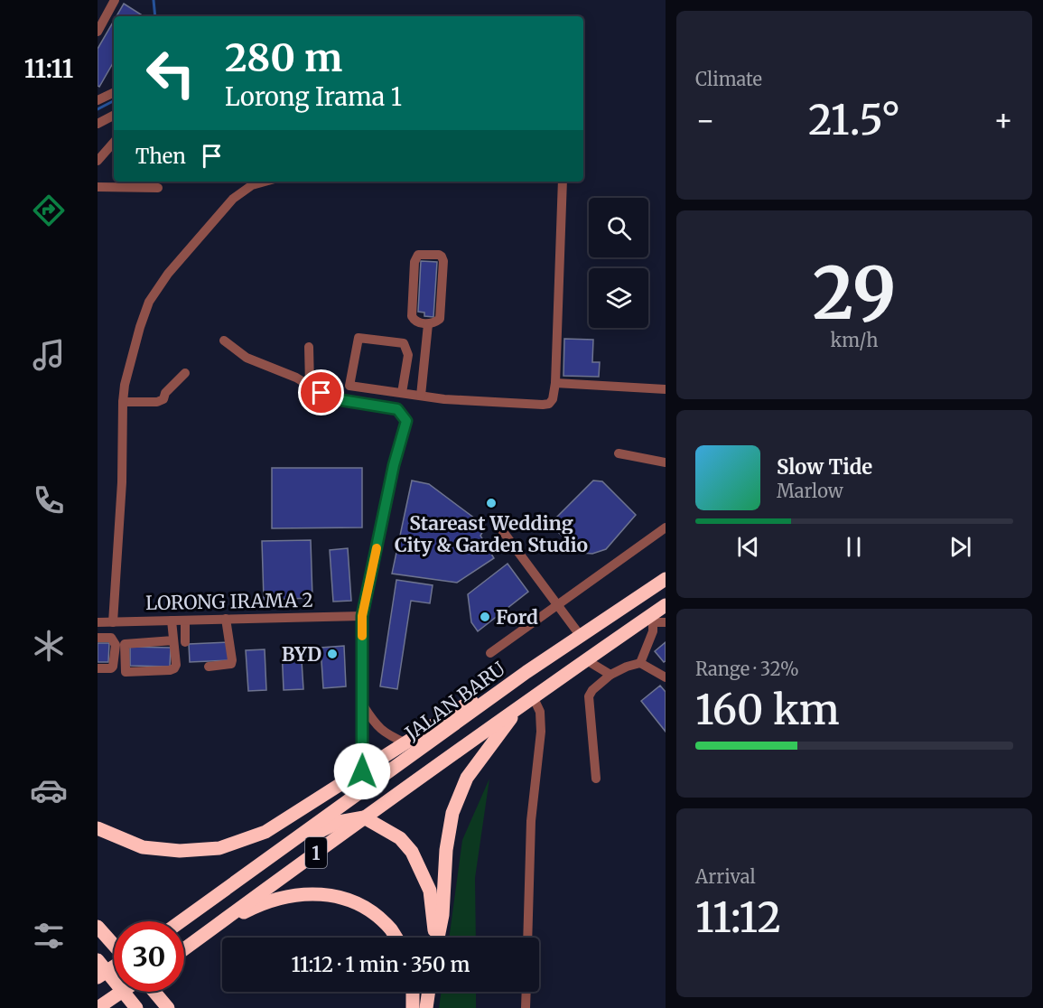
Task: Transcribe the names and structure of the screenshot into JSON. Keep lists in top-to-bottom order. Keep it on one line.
{"streets":{"highway":["JALAN BARU","1"],"street":["LORONG IRAMA 2"]},"places":["Stareast Wedding City & Garden Studio","Ford","BYD"],"page":{"tabs":"11:11","tile":["Climate",["29","km/h"],["Range · 32%","160 km"],["Arrival","11:12"]],"turn":["280 m","Lorong Irama 1"],"heat":["−","21.5°","+"],"then":"Then","song":["Slow Tide","Marlow"],"limit":"30","trip":"11:12 · 1 min · 350 m"}}
